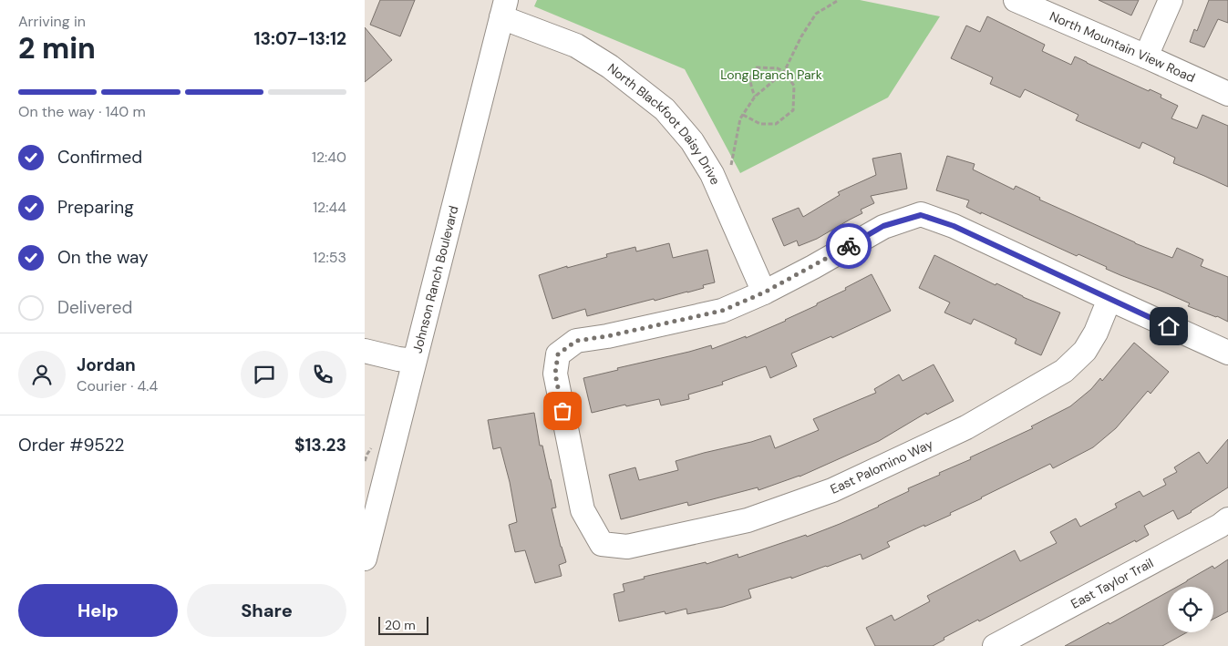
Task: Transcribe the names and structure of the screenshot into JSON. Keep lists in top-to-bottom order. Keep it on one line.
{"streets":{"street":["North Mountain View Road","North Blackfoot Daisy Drive","Johnson Ranch Boulevard","East Palomino Way","East Taylor Trail"]},"crossings":[["North Blackfoot Daisy Drive","Johnson Ranch Boulevard"],["North Blackfoot Daisy Drive","East Palomino Way"]],"parks":["Long Branch Park"],"scale_bar":"20 m","page":{"heading":["2 min","Arriving in","13:07–13:12"],"panel":["Jordan","Courier · 4.4","Order #9522","$13.23"],"bar":"On the way · 140 m","list":[["Confirmed","12:40"],["Preparing","12:44"],["On the way","12:53"],"Delivered"],"buttons":["Help","Share"],"scale":"20 m"}}
